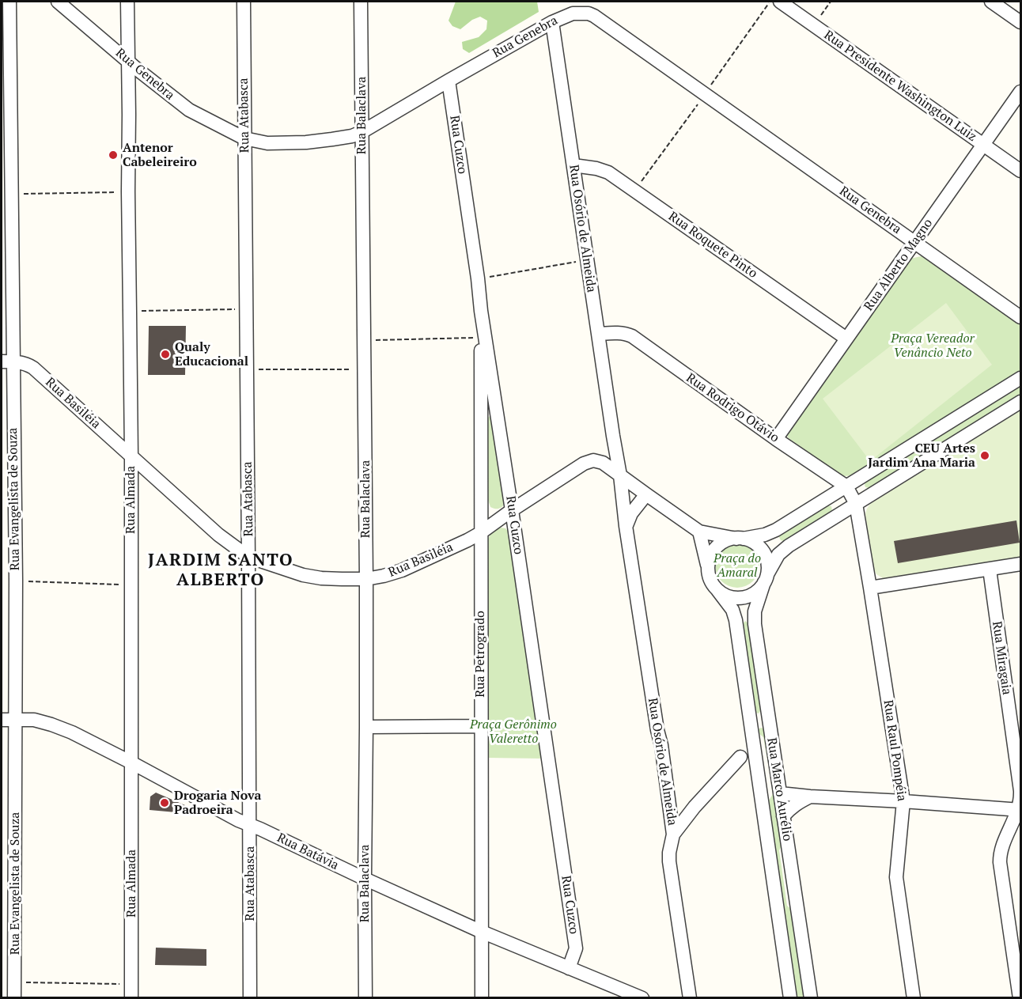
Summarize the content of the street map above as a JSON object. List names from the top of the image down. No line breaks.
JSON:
{"streets":{"street":["Rua Genebra","Rua Presidente Washington Luiz","Rua Atabasca","Rua Balaclava","Rua Cuzco","Rua Osório de Almeida","Rua Roquete Pinto","Rua Alberto Magno","Rua Basiléia","Rua Rodrigo Otávio","Rua Evangelista de Souza","Rua Almada","Rua Petrogrado","Rua Miragaia","Rua Raul Pompéia","Rua Marco Aurélio","Rua Batávia"]},"crossings":[["Rua Genebra","Rua Atabasca"],["Rua Genebra","Rua Balaclava"],["Rua Genebra","Rua Cuzco"],["Rua Genebra","Rua Osório de Almeida"],["Rua Genebra","Rua Alberto Magno"],["Rua Genebra","Rua Almada"],["Rua Presidente Washington Luiz","Rua Alberto Magno"],["Rua Atabasca","Rua Basiléia"],["Rua Atabasca","Rua Batávia"],["Rua Balaclava","Rua Basiléia"],["Rua Balaclava","Rua Batávia"],["Rua Cuzco","Rua Basiléia"],["Rua Cuzco","Rua Petrogrado"],["Rua Cuzco","Rua Batávia"],["Rua Osório de Almeida","Rua Roquete Pinto"],["Rua Osório de Almeida","Rua Rodrigo Otávio"],["Rua Roquete Pinto","Rua Alberto Magno"],["Rua Alberto Magno","Rua Rodrigo Otávio"],["Rua Basiléia","Rua Evangelista de Souza"],["Rua Basiléia","Rua Almada"],["Rua Basiléia","Rua Petrogrado"],["Rua Rodrigo Otávio","Rua Raul Pompéia"],["Rua Evangelista de Souza","Rua Batávia"],["Rua Almada","Rua Batávia"],["Rua Petrogrado","Rua Batávia"]],"districts":["JARDIM SANTO ALBERTO"],"parks":["Praça Vereador Venâncio Neto","Praça do Amaral","Praça Gerônimo Valeretto"],"places":["Antenor Cabeleireiro","Qualy Educacional","CEU Artes Jardim Ana Maria","Drogaria Nova Padroeira"]}
